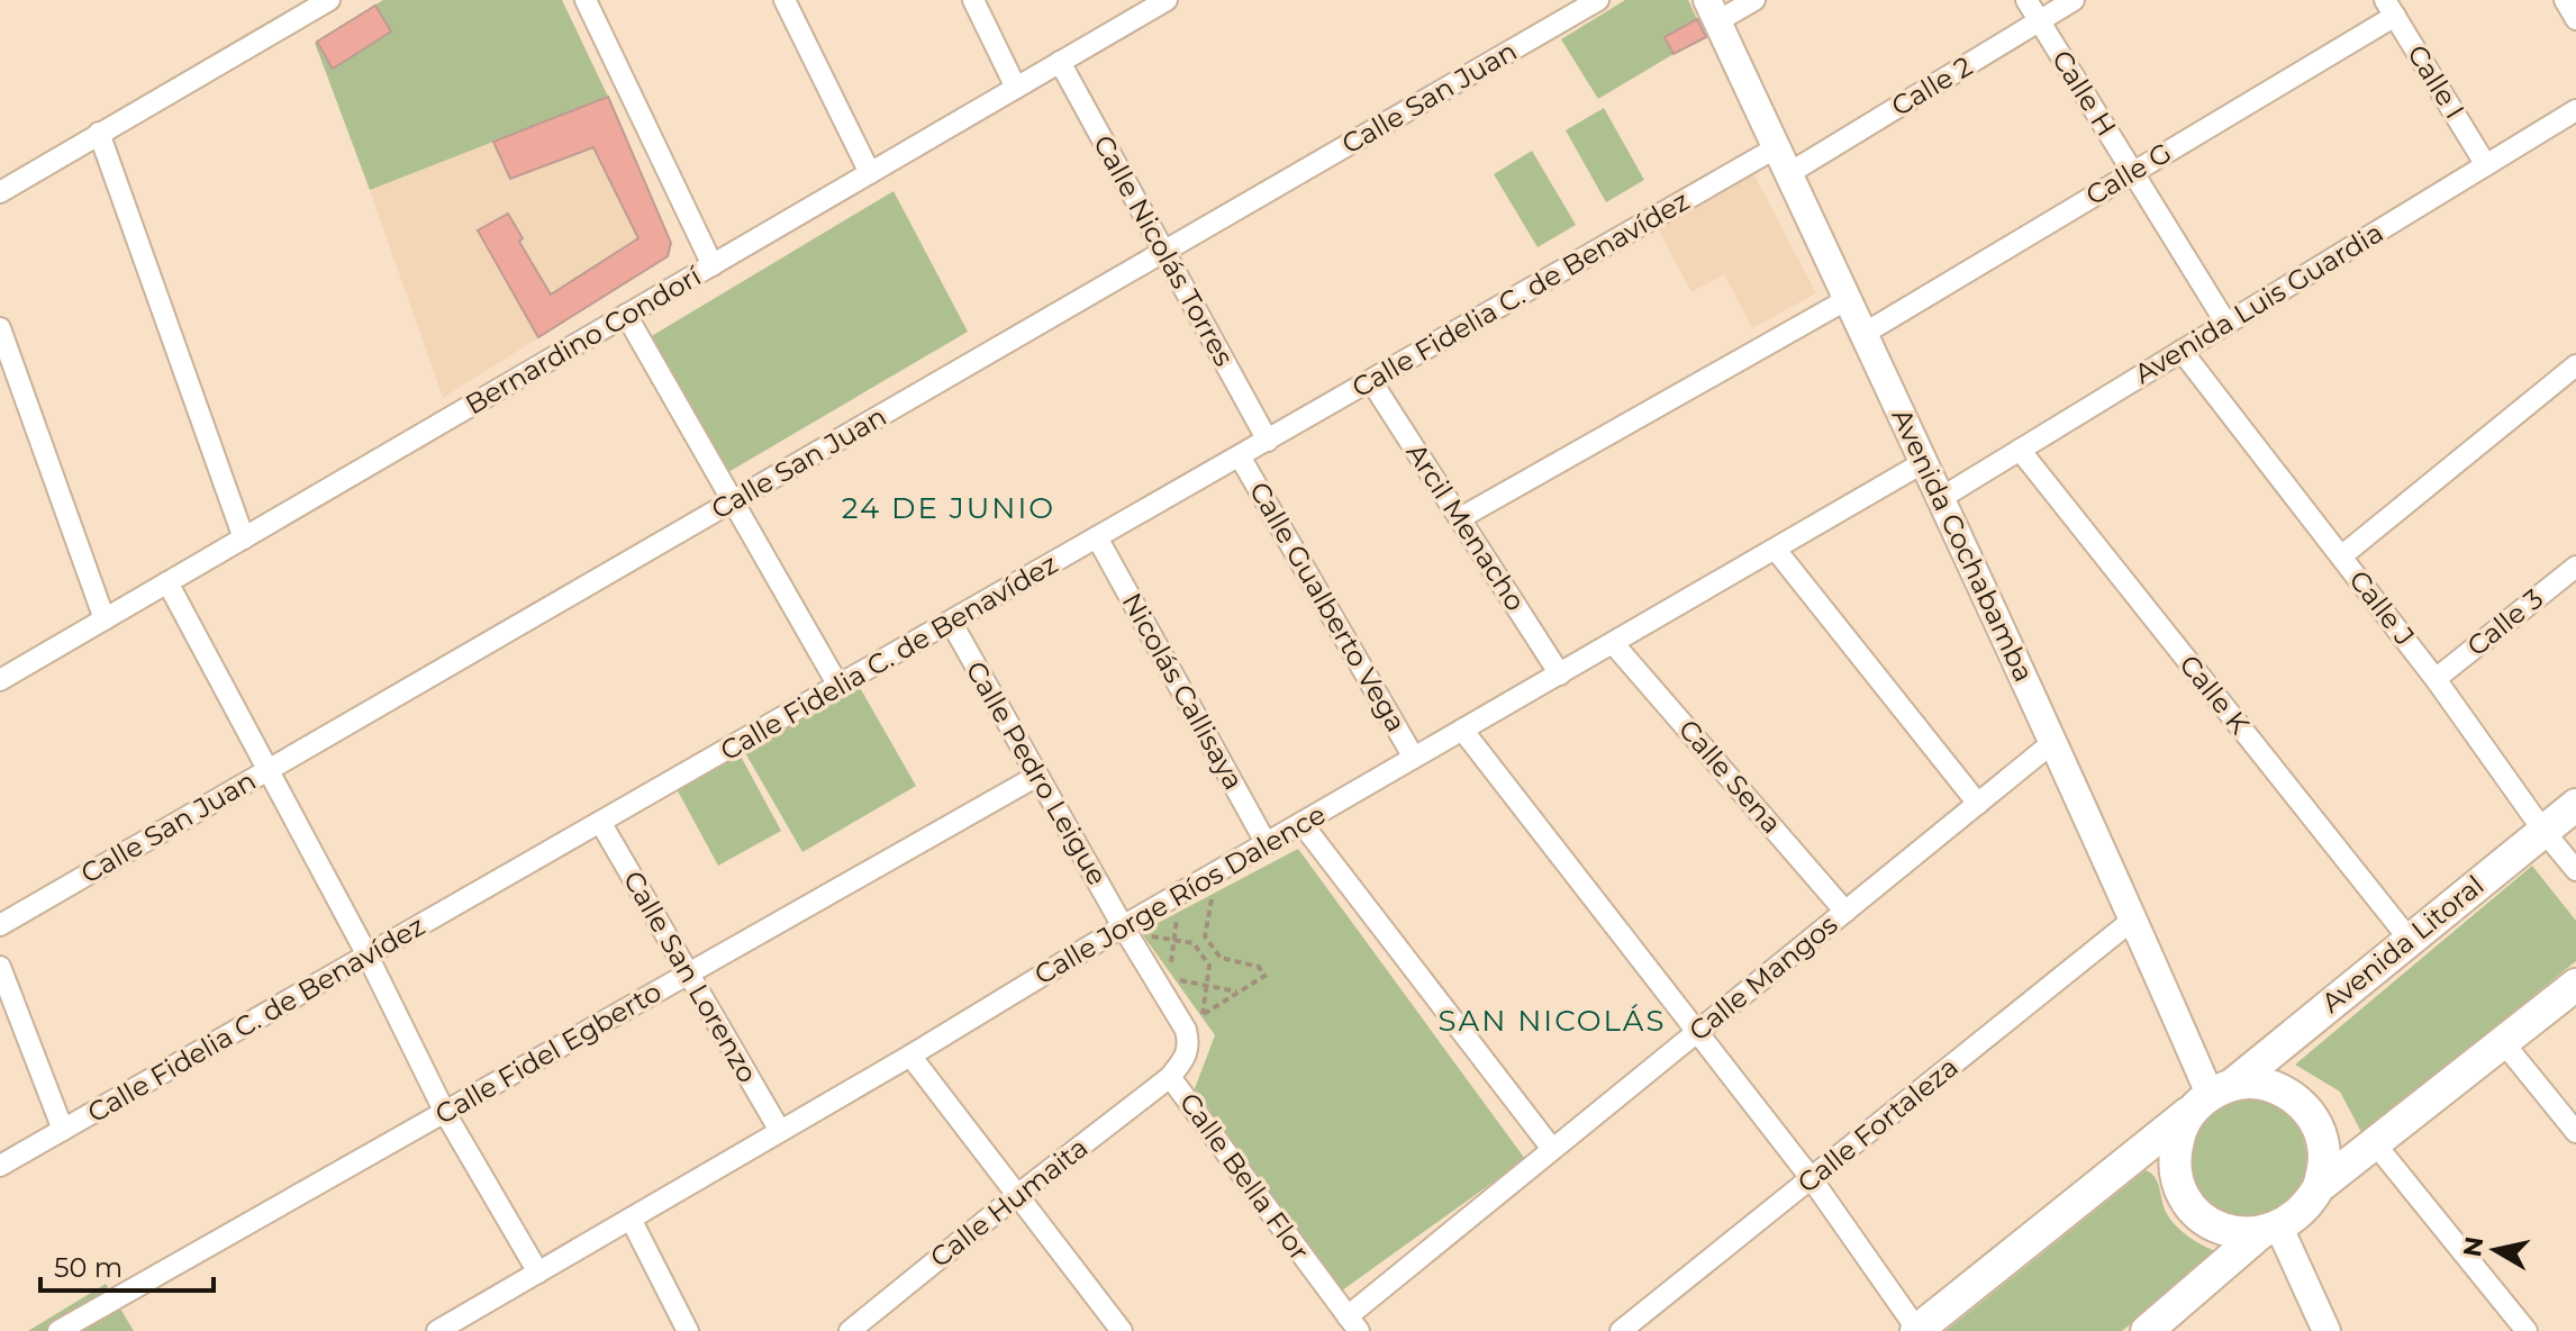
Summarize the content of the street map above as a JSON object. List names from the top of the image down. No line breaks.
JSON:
{"streets":{"main road":["Avenida Cochabamba","Avenida Litoral"],"street":["Calle I","Calle 2","Calle H","Calle San Juan","Calle G","Calle Nicolás Torres","Calle Fidelia C. de Benavídez","Avenida Luis Guardia","Bernardino Condorí","Arcil Menacho","Calle Gualberto Vega","Calle J","Calle 3","Nicolás Callisaya","Calle K","Calle Pedro Leigue","Calle Sena","Calle Jorge Ríos Dalence","Calle San Lorenzo","Calle Mangos","Calle Fidel Egberto","Calle Fortaleza","Calle Bella Flor","Calle Humaita"]},"crossings":[["Calle I","Calle G"],["Calle I","Avenida Luis Guardia"],["Calle 2","Calle H"],["Calle 2","Avenida Cochabamba"],["Calle H","Calle G"],["Calle H","Avenida Luis Guardia"],["Calle San Juan","Calle Nicolás Torres"],["Calle G","Avenida Cochabamba"],["Calle Nicolás Torres","Calle Fidelia C. de Benavídez"],["Calle Nicolás Torres","Bernardino Condorí"],["Calle Fidelia C. de Benavídez","Arcil Menacho"],["Calle Fidelia C. de Benavídez","Avenida Cochabamba"],["Calle Fidelia C. de Benavídez","Calle Gualberto Vega"],["Calle Fidelia C. de Benavídez","Nicolás Callisaya"],["Calle Fidelia C. de Benavídez","Calle Pedro Leigue"],["Calle Fidelia C. de Benavídez","Calle San Lorenzo"],["Avenida Luis Guardia","Avenida Cochabamba"],["Avenida Luis Guardia","Calle J"],["Avenida Luis Guardia","Calle K"],["Arcil Menacho","Calle Jorge Ríos Dalence"],["Avenida Cochabamba","Calle Jorge Ríos Dalence"],["Avenida Cochabamba","Avenida Litoral"],["Avenida Cochabamba","Calle Mangos"],["Avenida Cochabamba","Calle Fortaleza"],["Calle Gualberto Vega","Calle Jorge Ríos Dalence"],["Calle J","Calle 3"],["Calle J","Avenida Litoral"],["Nicolás Callisaya","Calle Jorge Ríos Dalence"],["Calle K","Avenida Litoral"],["Calle Pedro Leigue","Calle Jorge Ríos Dalence"],["Calle Pedro Leigue","Calle Fidel Egberto"],["Calle Pedro Leigue","Calle Bella Flor"],["Calle Sena","Calle Jorge Ríos Dalence"],["Calle Sena","Calle Mangos"],["Calle Jorge Ríos Dalence","Calle San Lorenzo"],["Calle Jorge Ríos Dalence","Calle Bella Flor"],["Calle San Lorenzo","Calle Fidel Egberto"],["Calle Mangos","Calle Bella Flor"],["Calle Bella Flor","Calle Humaita"]],"districts":["24 DE JUNIO","SAN NICOLÁS"],"scale_bar":"50 m","north":"left"}
